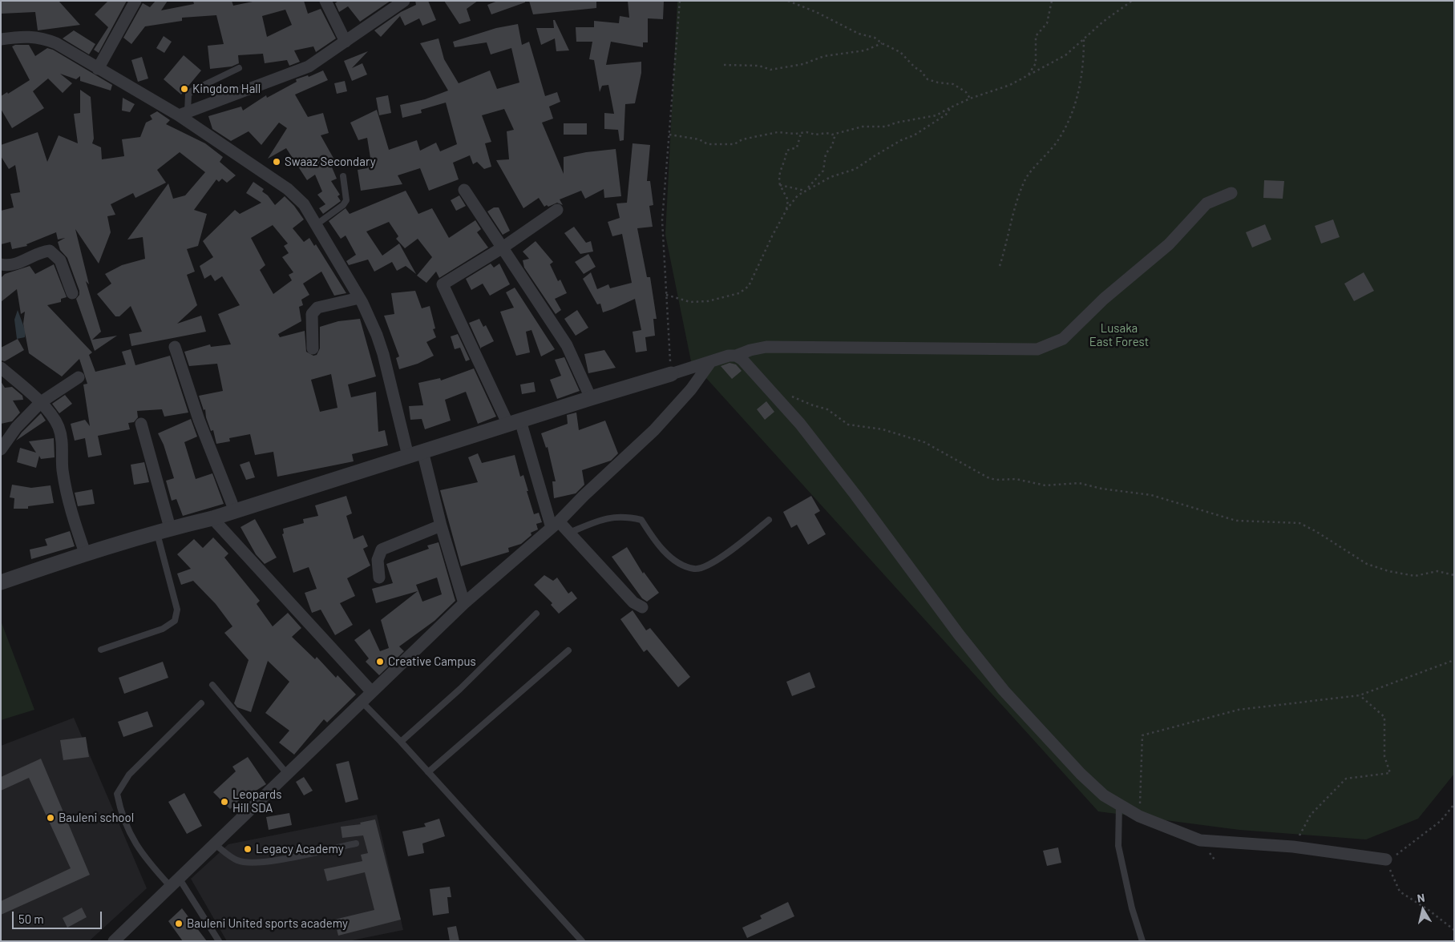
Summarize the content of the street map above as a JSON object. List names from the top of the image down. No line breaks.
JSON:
{"parks":["Lusaka East Forest"],"places":["Kingdom Hall","Swaaz Secondary","Creative Campus","Leopards Hill SDA","Bauleni school","Legacy Academy","Bauleni United sports academy"],"scale_bar":"50 m","north":"top"}
